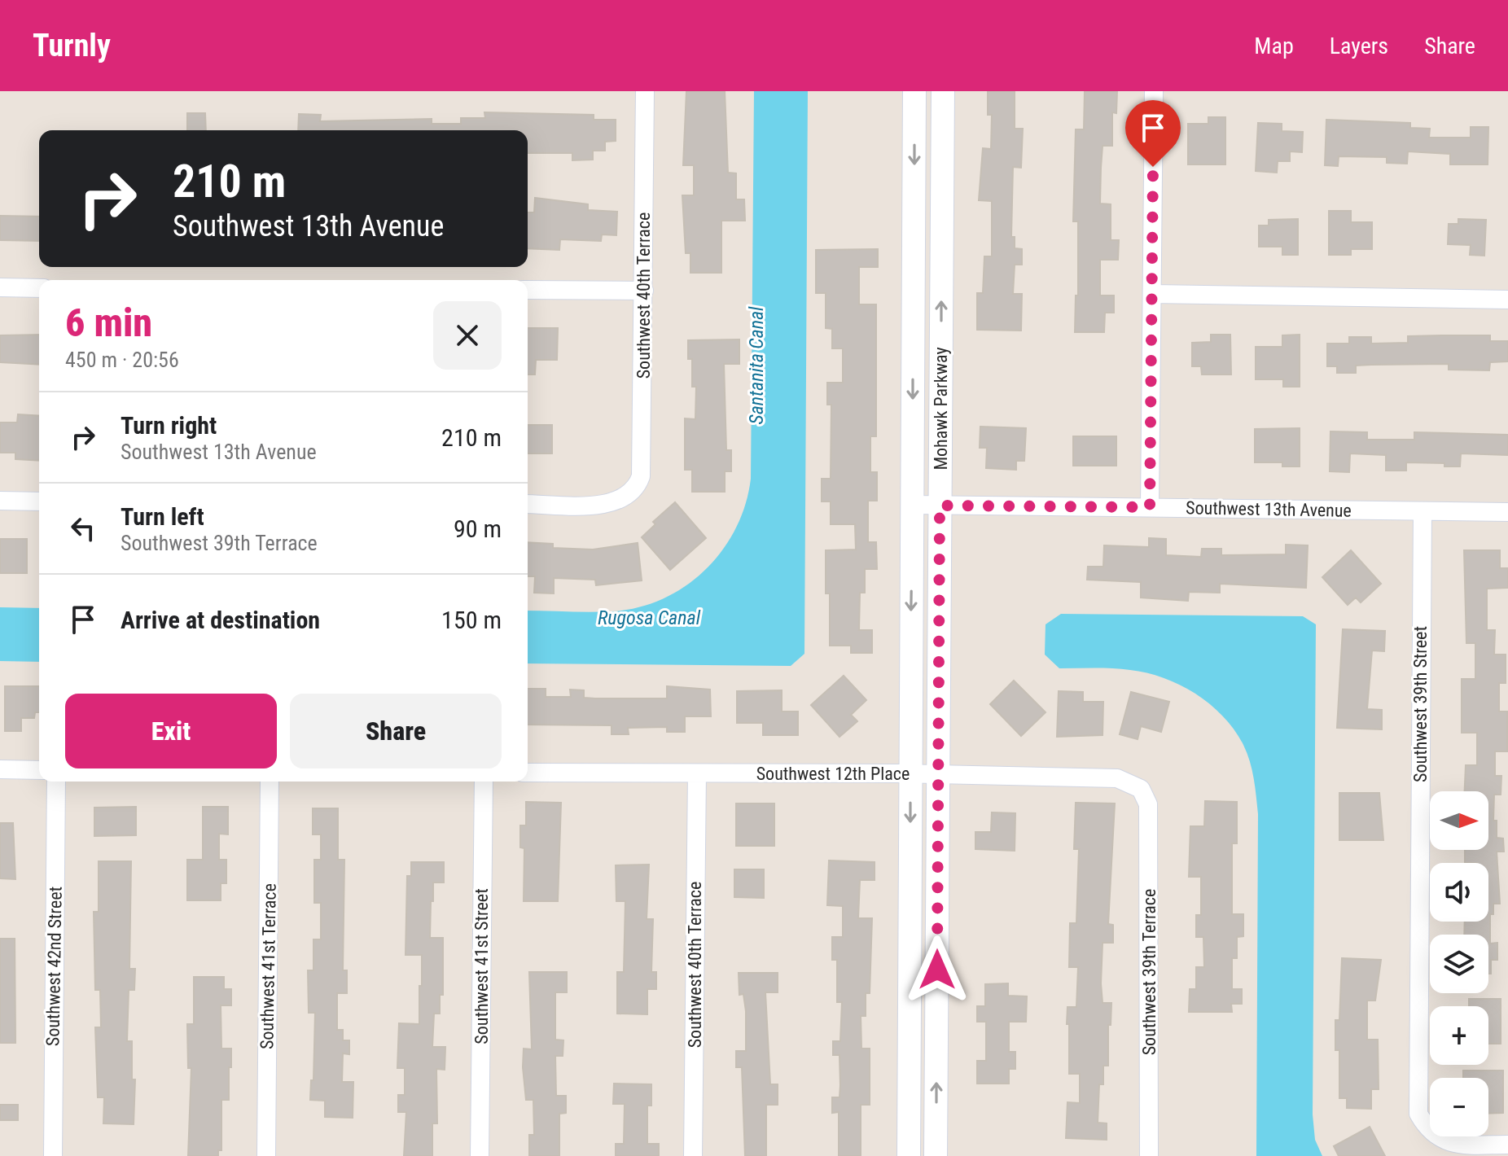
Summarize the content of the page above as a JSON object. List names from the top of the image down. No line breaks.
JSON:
{"streets":{"street":["Southwest 40th Terrace","Mohawk Parkway","Southwest 13th Avenue","Southwest 39th Street","Southwest 12th Place","Southwest 42nd Street","Southwest 41st Terrace","Southwest 41st Street","Southwest 39th Terrace"]},"crossings":[["Southwest 40th Terrace","Southwest 12th Place"],["Mohawk Parkway","Southwest 13th Avenue"],["Mohawk Parkway","Southwest 12th Place"],["Southwest 13th Avenue","Southwest 39th Street"],["Southwest 12th Place","Southwest 39th Terrace"]],"water":["Santanita Canal","Rugosa Canal"],"north":"right","page":{"header":"Turnly","nav":["Map","Layers","Share"],"turn":["210 m","Southwest 13th Avenue"],"heading":["6 min","450 m · 20:56"],"list":[{"name":"Turn right","note":"Southwest 13th Avenue","value":"210 m"},{"name":"Turn left","note":"Southwest 39th Terrace","value":"90 m"},{"name":"Arrive at destination","value":"150 m"}],"buttons":["Exit","Share"],"map_buttons":["+","−"]}}
